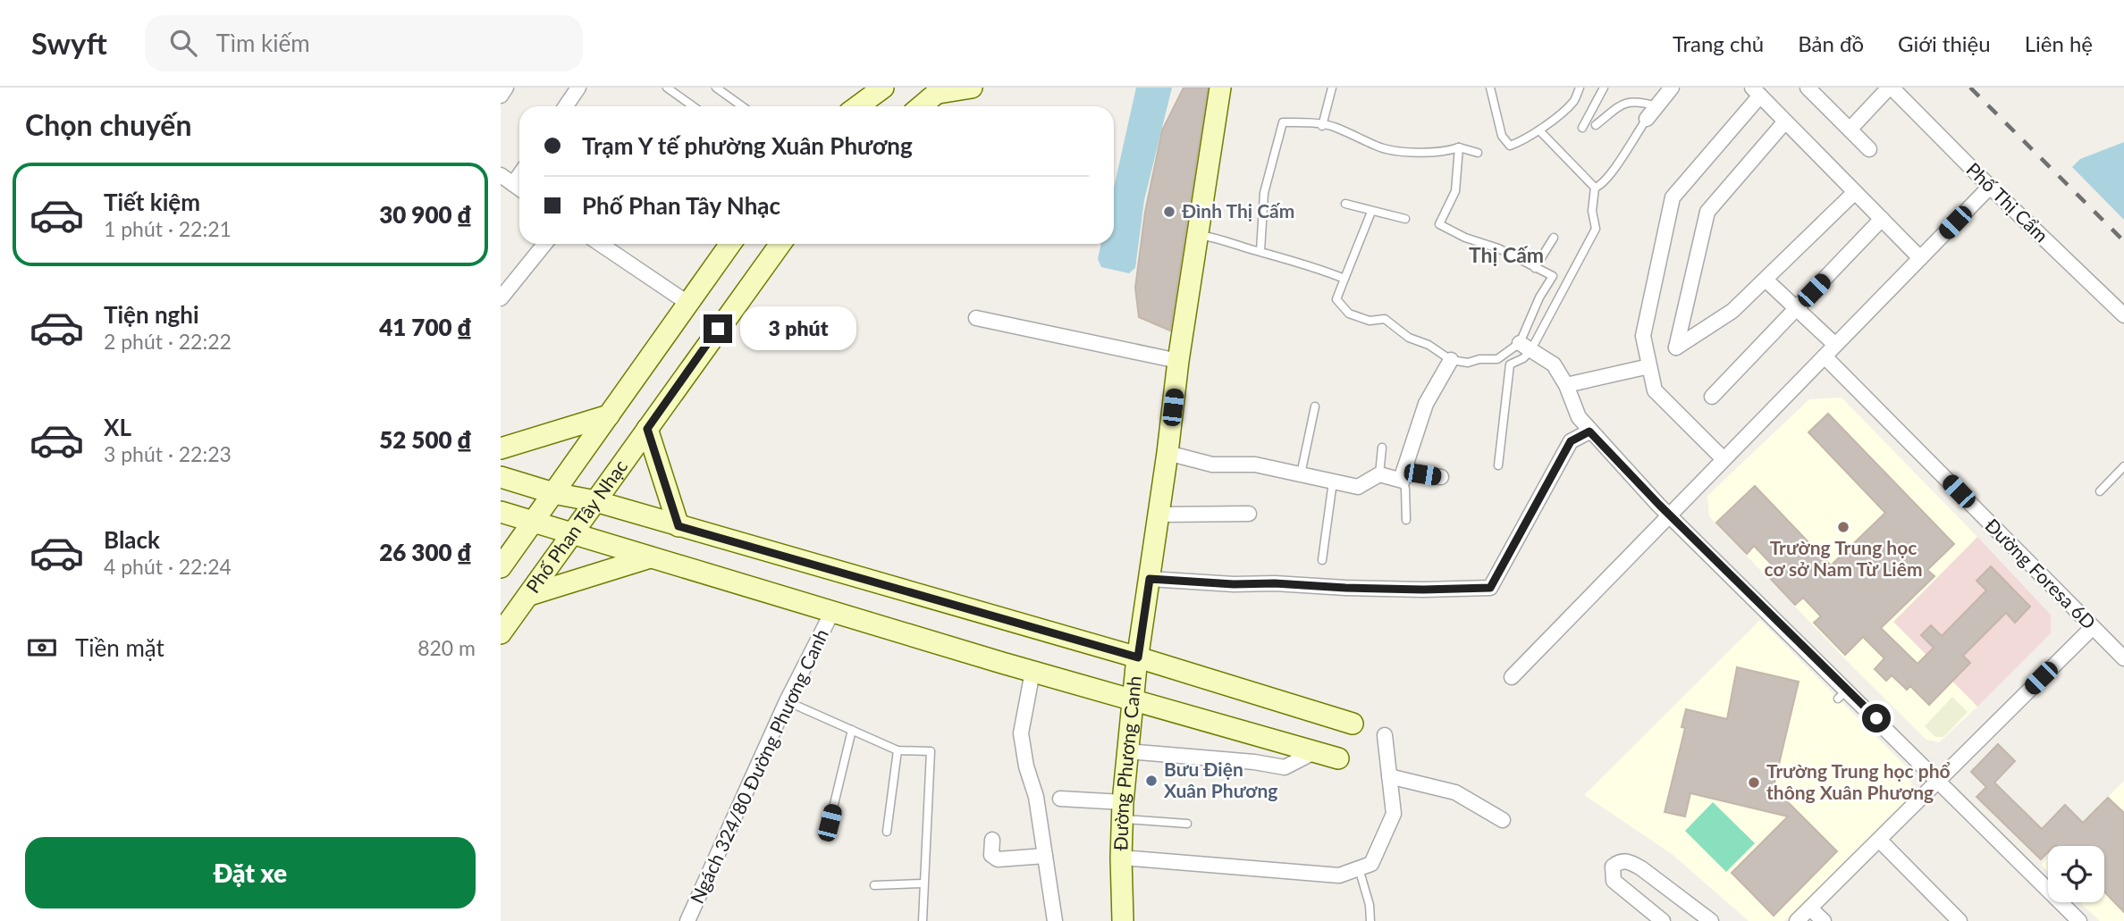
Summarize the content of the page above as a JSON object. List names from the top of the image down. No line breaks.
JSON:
{"streets":{"street":["Phố Thị Cẩm","Phố Phan Tây Nhạc","Đường Foresa 6D","Đường Phương Canh","Ngách 324/80 Đường Phương Canh"]},"districts":["Thị Cấm"],"places":["Đình Thị Cấm","Trường Trung học cơ sở Nam Từ Liêm","Bưu Điện Xuân Phương","Trường Trung học phổ thông Xuân Phương"],"page":{"header":"Swyft","search":"Tìm kiếm","nav":["Trang chủ","Bản đồ","Giới thiệu","Liên hệ"],"heading":"Chọn chuyến","banner":["Trạm Y tế phường Xuân Phương","Phố Phan Tây Nhạc"],"list":[{"name":"Tiết kiệm","note":"1 phút · 22:21","value":"30 900 ₫"},{"name":"Tiện nghi","note":"2 phút · 22:22","value":"41 700 ₫"},{"name":"XL","note":"3 phút · 22:23","value":"52 500 ₫"},{"name":"Black","note":"4 phút · 22:24","value":"26 300 ₫"}],"bubble":"3 phút","pay":["Tiền mặt","820 m"],"buttons":"Đặt xe"}}
